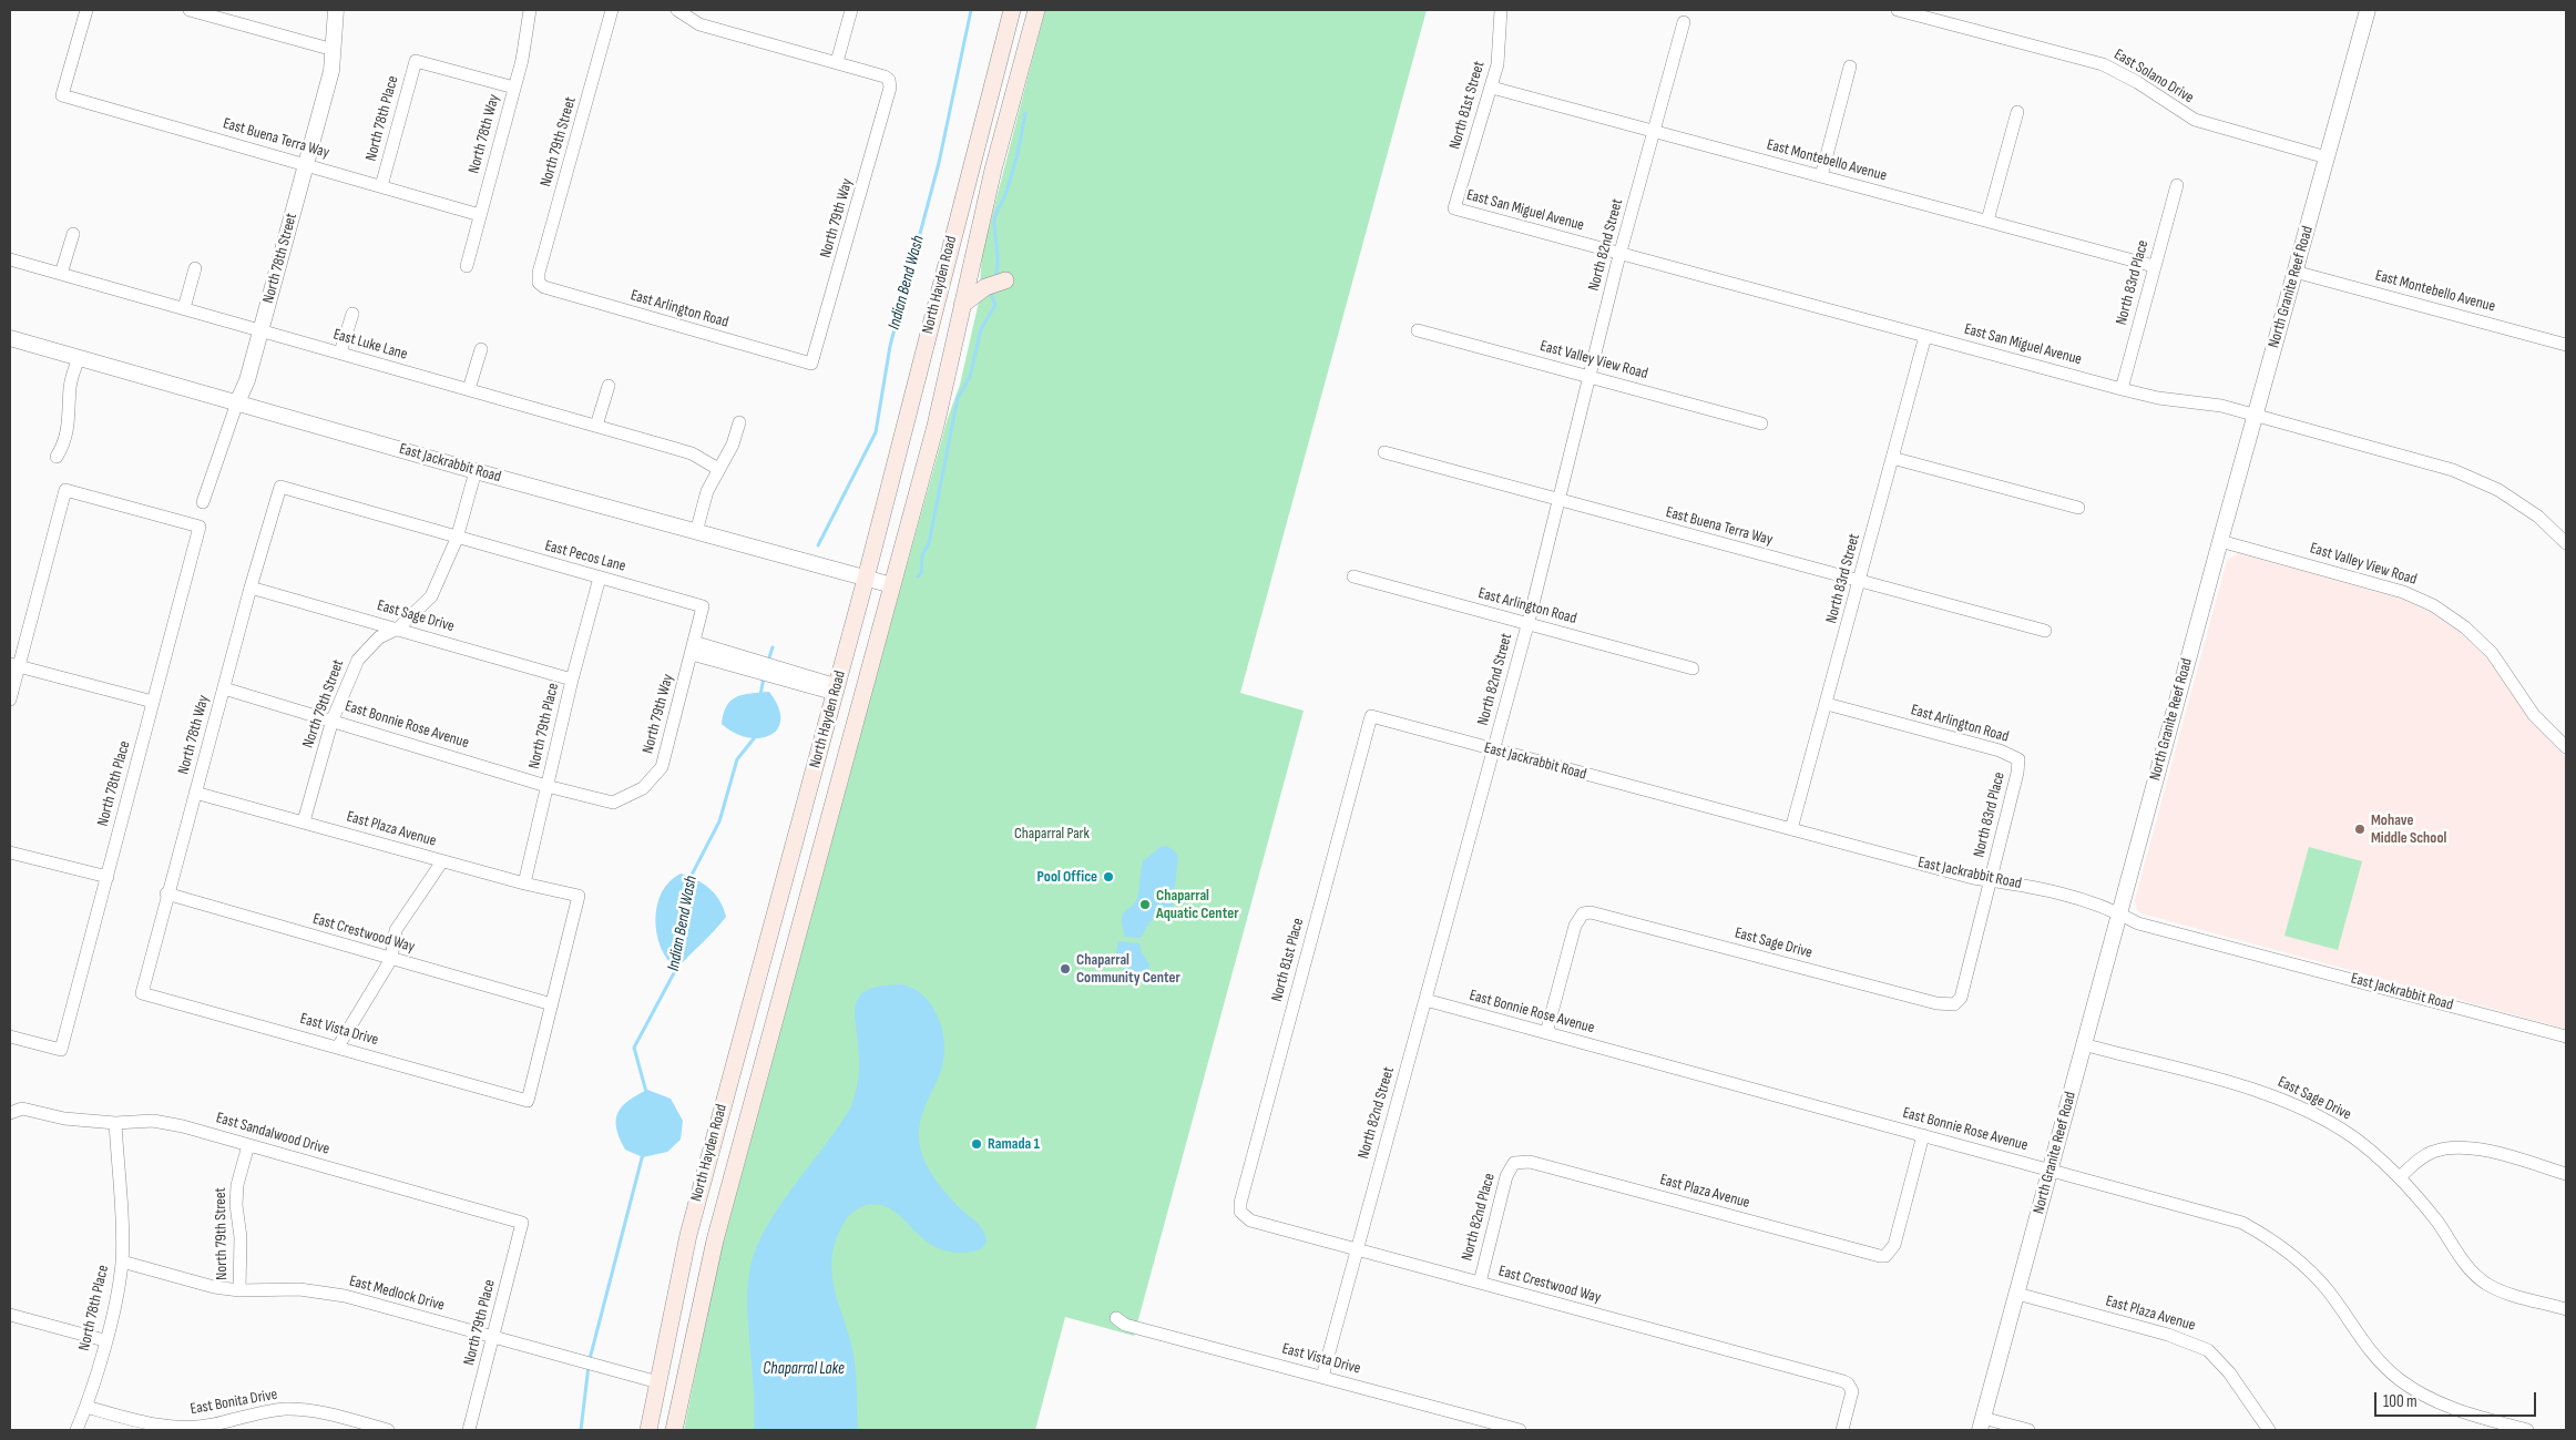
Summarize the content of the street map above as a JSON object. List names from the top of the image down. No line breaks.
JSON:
{"streets":{"main road":["North Hayden Road"],"street":["East Solano Drive","North 81st Street","North 78th Place","North 78th Way","East Buena Terra Way","North 79th Street","East Montebello Avenue","East San Miguel Avenue","North 79th Way","North 82nd Street","North 78th Street","North 83rd Place","North Granite Reef Road","East Arlington Road","East Luke Lane","East Valley View Road","East Jackrabbit Road","East Pecos Lane","North 83rd Street","East Sage Drive","East Bonnie Rose Avenue","North 79th Place","East Plaza Avenue","East Crestwood Way","North 81st Place","East Vista Drive","East Sandalwood Drive","North 82nd Place","East Medlock Drive","East Bonita Drive"]},"crossings":[["East Solano Drive","North Granite Reef Road"],["North 81st Street","East Montebello Avenue"],["North 81st Street","East San Miguel Avenue"],["North 78th Place","North 78th Way"],["North 78th Place","East Buena Terra Way"],["North 78th Place","East Sandalwood Drive"],["North 78th Place","East Medlock Drive"],["North 78th Place","East Bonita Drive"],["North 78th Way","East Buena Terra Way"],["North 78th Way","East Pecos Lane"],["North 78th Way","East Sage Drive"],["North 78th Way","East Bonnie Rose Avenue"],["North 78th Way","East Plaza Avenue"],["North 78th Way","East Crestwood Way"],["North 78th Way","East Vista Drive"],["East Buena Terra Way","North 82nd Street"],["East Buena Terra Way","North 78th Street"],["East Buena Terra Way","North 83rd Street"],["North 79th Street","East Arlington Road"],["North 79th Street","East Jackrabbit Road"],["North 79th Street","East Pecos Lane"],["North 79th Street","East Sage Drive"],["North 79th Street","East Bonnie Rose Avenue"],["North 79th Street","East Plaza Avenue"],["North 79th Street","East Sandalwood Drive"],["North 79th Street","East Medlock Drive"],["East Montebello Avenue","North 82nd Street"],["East Montebello Avenue","North 83rd Place"],["East Montebello Avenue","North Granite Reef Road"],["East San Miguel Avenue","North 82nd Street"],["East San Miguel Avenue","North 83rd Place"],["East San Miguel Avenue","North Granite Reef Road"],["East San Miguel Avenue","North 83rd Street"],["North 79th Way","East Arlington Road"],["North 79th Way","East Pecos Lane"],["North 79th Way","East Bonnie Rose Avenue"],["North 79th Way","North 79th Place"],["North 82nd Street","East Arlington Road"],["North 82nd Street","East Valley View Road"],["North 82nd Street","East Jackrabbit Road"],["North 82nd Street","East Bonnie Rose Avenue"],["North 82nd Street","East Crestwood Way"],["North 82nd Street","East Vista Drive"],["North 78th Street","East Luke Lane"],["North 78th Street","East Jackrabbit Road"],["North 83rd Place","East Arlington Road"],["North 83rd Place","East Jackrabbit Road"],["North 83rd Place","East Sage Drive"],["North Hayden Road","East Jackrabbit Road"],["North Hayden Road","East Medlock Drive"],["North Granite Reef Road","East Valley View Road"],["North Granite Reef Road","East Jackrabbit Road"],["North Granite Reef Road","East Sage Drive"],["North Granite Reef Road","East Bonnie Rose Avenue"],["North Granite Reef Road","East Plaza Avenue"],["East Arlington Road","North 83rd Street"],["East Jackrabbit Road","North 83rd Street"],["East Jackrabbit Road","North 81st Place"],["East Pecos Lane","North 79th Place"],["East Sage Drive","East Bonnie Rose Avenue"],["East Sage Drive","North 79th Place"],["East Bonnie Rose Avenue","North 79th Place"],["East Bonnie Rose Avenue","East Plaza Avenue"],["North 79th Place","East Plaza Avenue"],["North 79th Place","East Sandalwood Drive"],["North 79th Place","East Medlock Drive"],["East Plaza Avenue","East Crestwood Way"],["East Plaza Avenue","East Vista Drive"],["East Plaza Avenue","North 82nd Place"],["East Crestwood Way","North 81st Place"],["East Crestwood Way","East Vista Drive"],["East Crestwood Way","North 82nd Place"]],"water":["Indian Bend Wash","Chaparral Lake"],"parks":["Chaparral Park"],"places":["Mohave Middle School","Pool Office","Chaparral Aquatic Center","Chaparral Community Center","Ramada 1"],"scale_bar":"100 m"}
